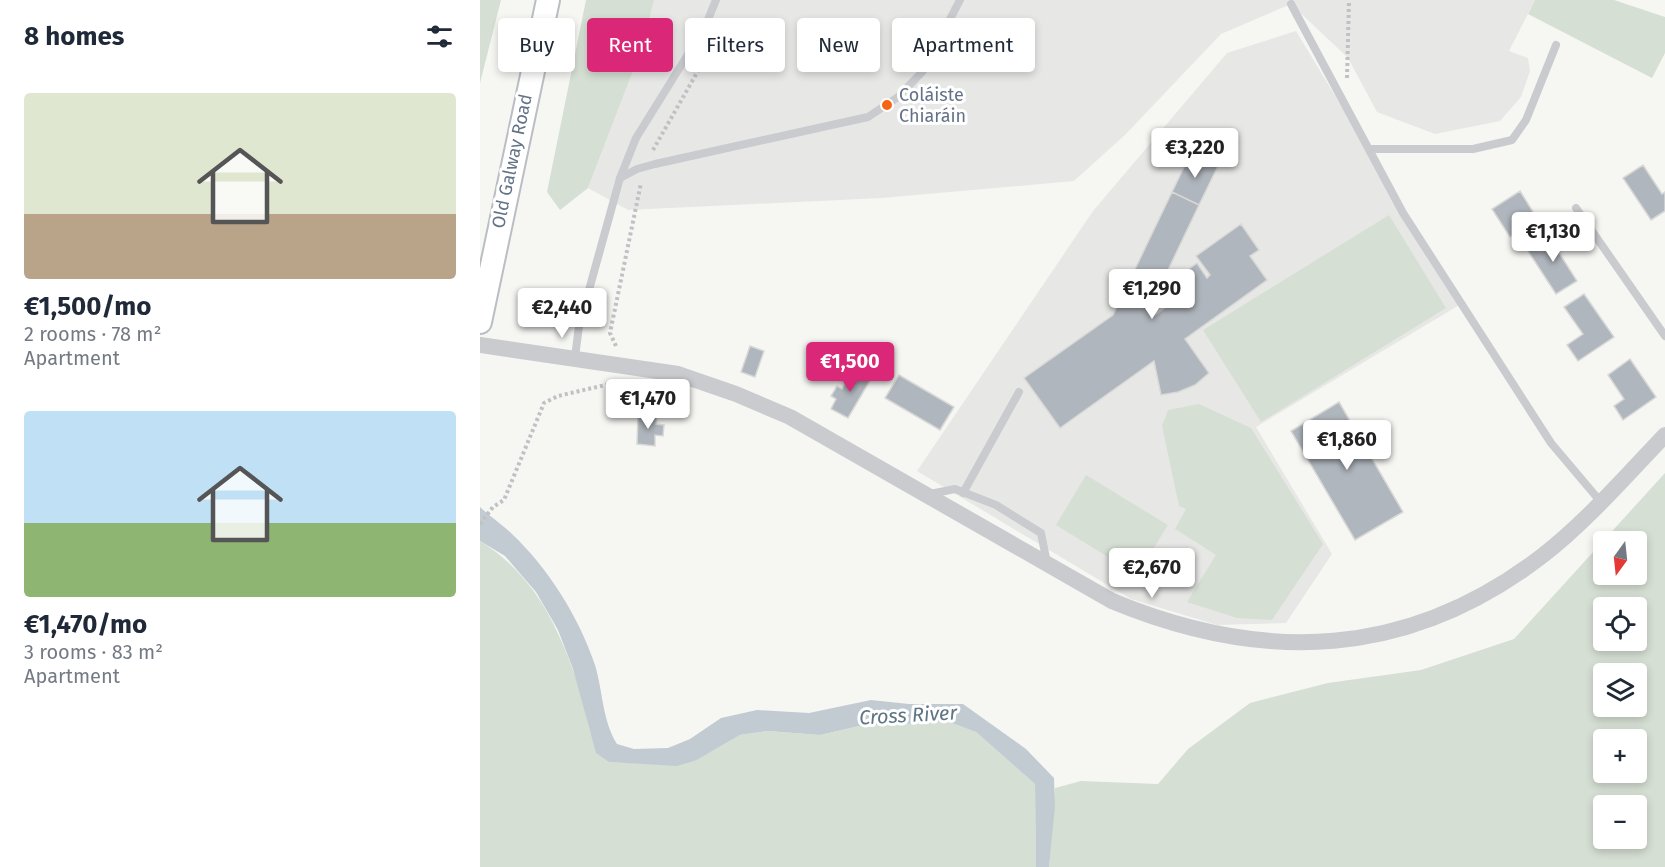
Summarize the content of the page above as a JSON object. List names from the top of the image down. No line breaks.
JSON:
{"streets":{"main road":["Old Galway Road"]},"water":["Cross River"],"places":["Coláiste Chiaráin"],"north":"bottom","page":{"heading":"8 homes","chip":["Buy","Rent","Filters","New","Apartment"],"list":[{"name":"€1,500/mo","note":"2 rooms · 78 m² · Apartment"},{"name":"€1,470/mo","note":"3 rooms · 83 m² · Apartment"}],"price":["€3,220","€1,130","€1,290","€2,440","€1,500","€1,470","€1,860","€2,670"],"map_buttons":["+","−"]}}
